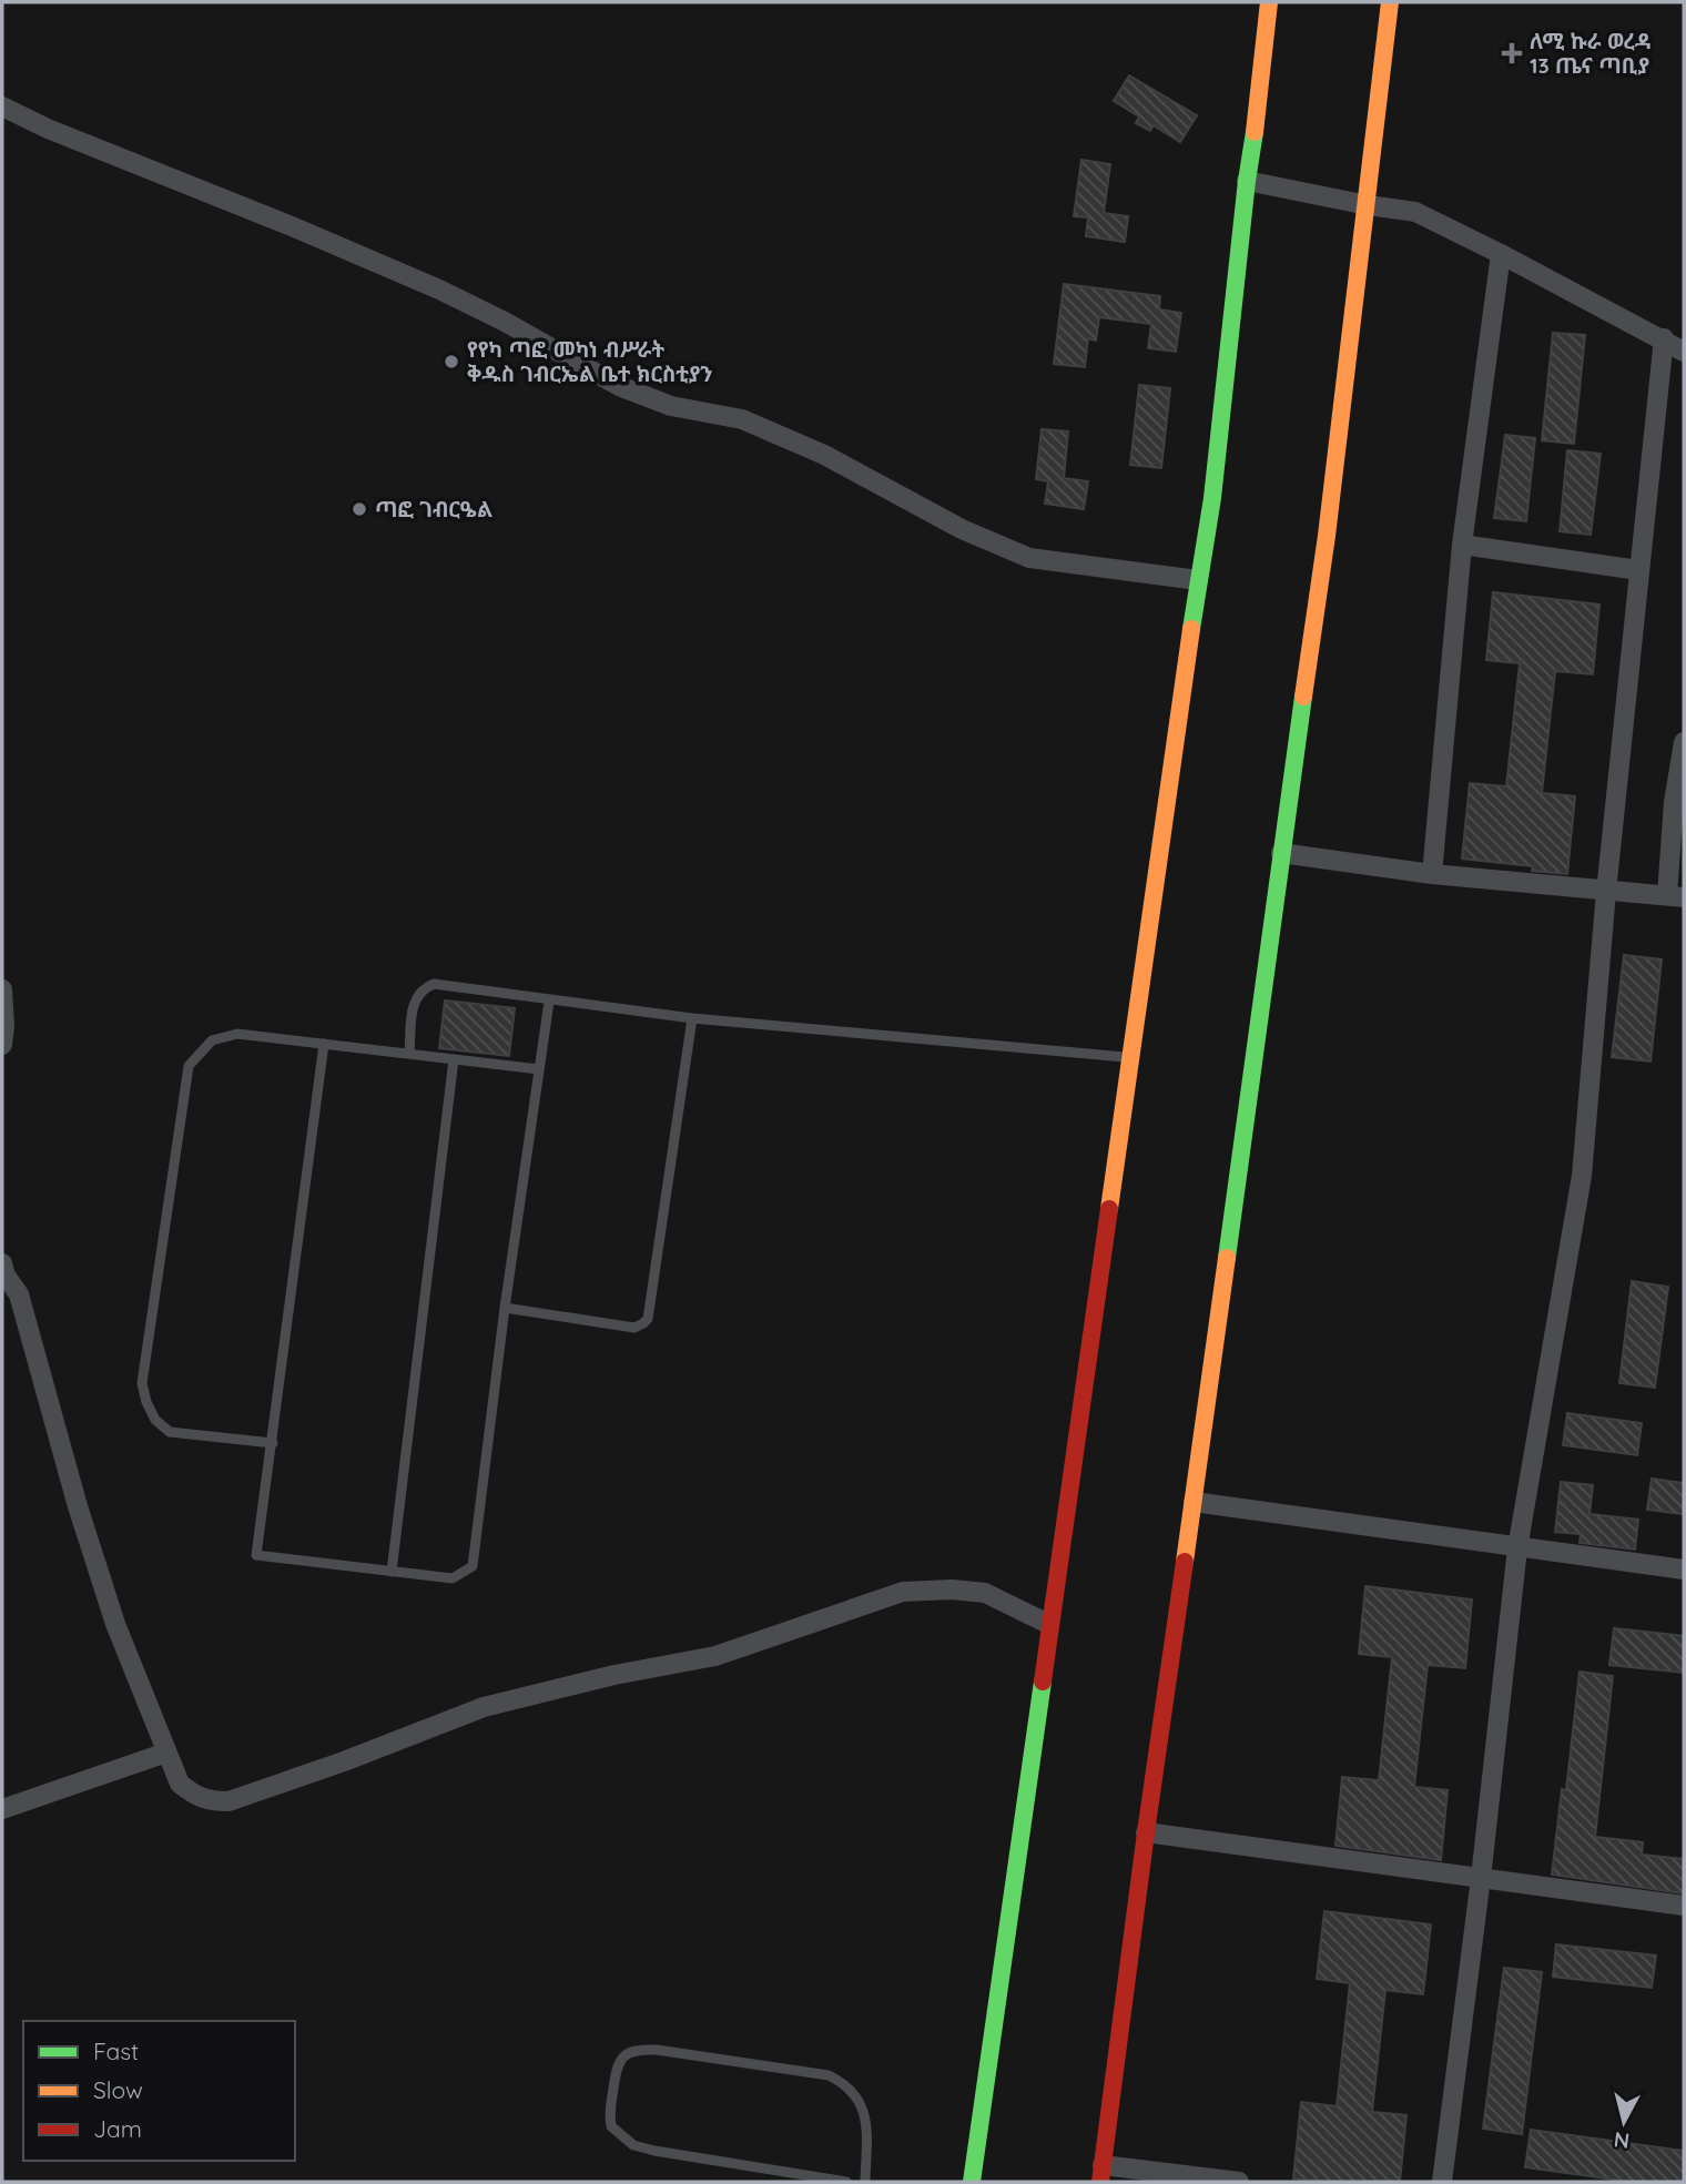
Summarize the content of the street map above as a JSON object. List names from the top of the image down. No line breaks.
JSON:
{"places":{"health":["ለሚ ኩራ ወረዳ 13 ጤና ጣቢያ"],"other":["የየካ ጣፎ መካነ ብሥራት ቅዱስ ገብርኤል ቤተ ክርስቲያን","ጣፎ ገብርዔል"]},"legend":["Fast","Slow","Jam"],"north":"bottom"}
